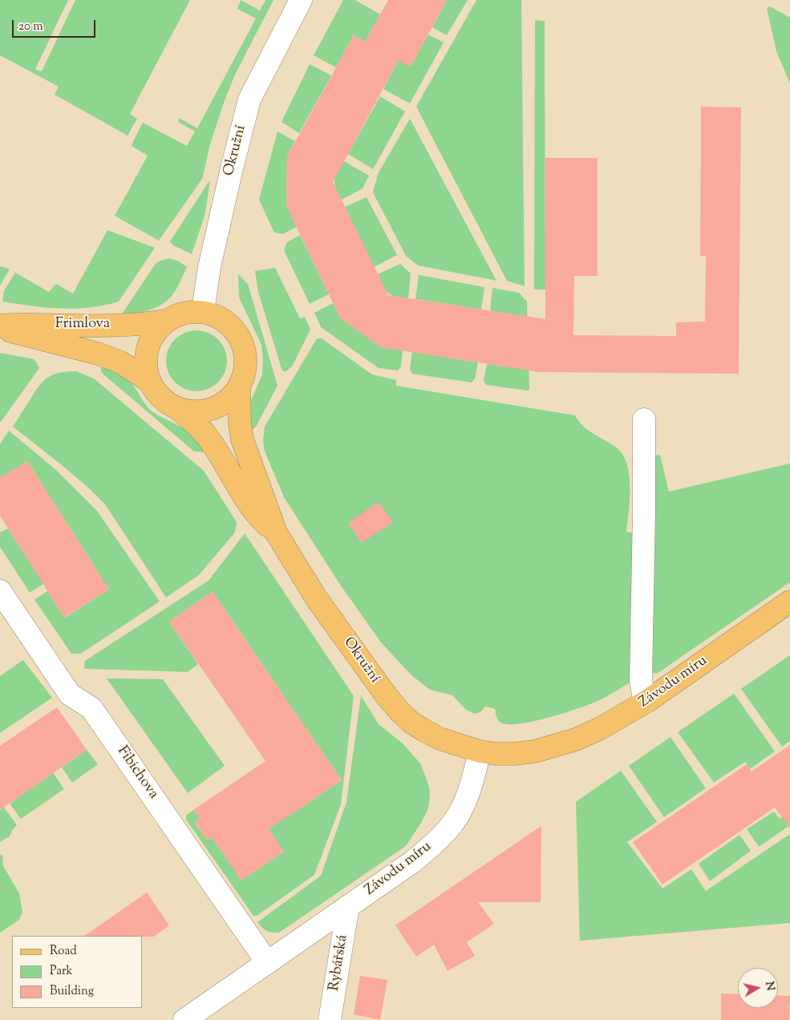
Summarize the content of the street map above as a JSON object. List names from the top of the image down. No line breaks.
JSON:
{"streets":{"main road":["Okružní","Frimlova","Závodu míru"],"street":["Fibichova","Rybářská"]},"crossings":[["Okružní","Frimlova"],["Okružní","Závodu míru"],["Závodu míru","Fibichova"],["Závodu míru","Rybářská"]],"legend":["Road","Park","Building"],"scale_bar":"20 m","north":"right"}
